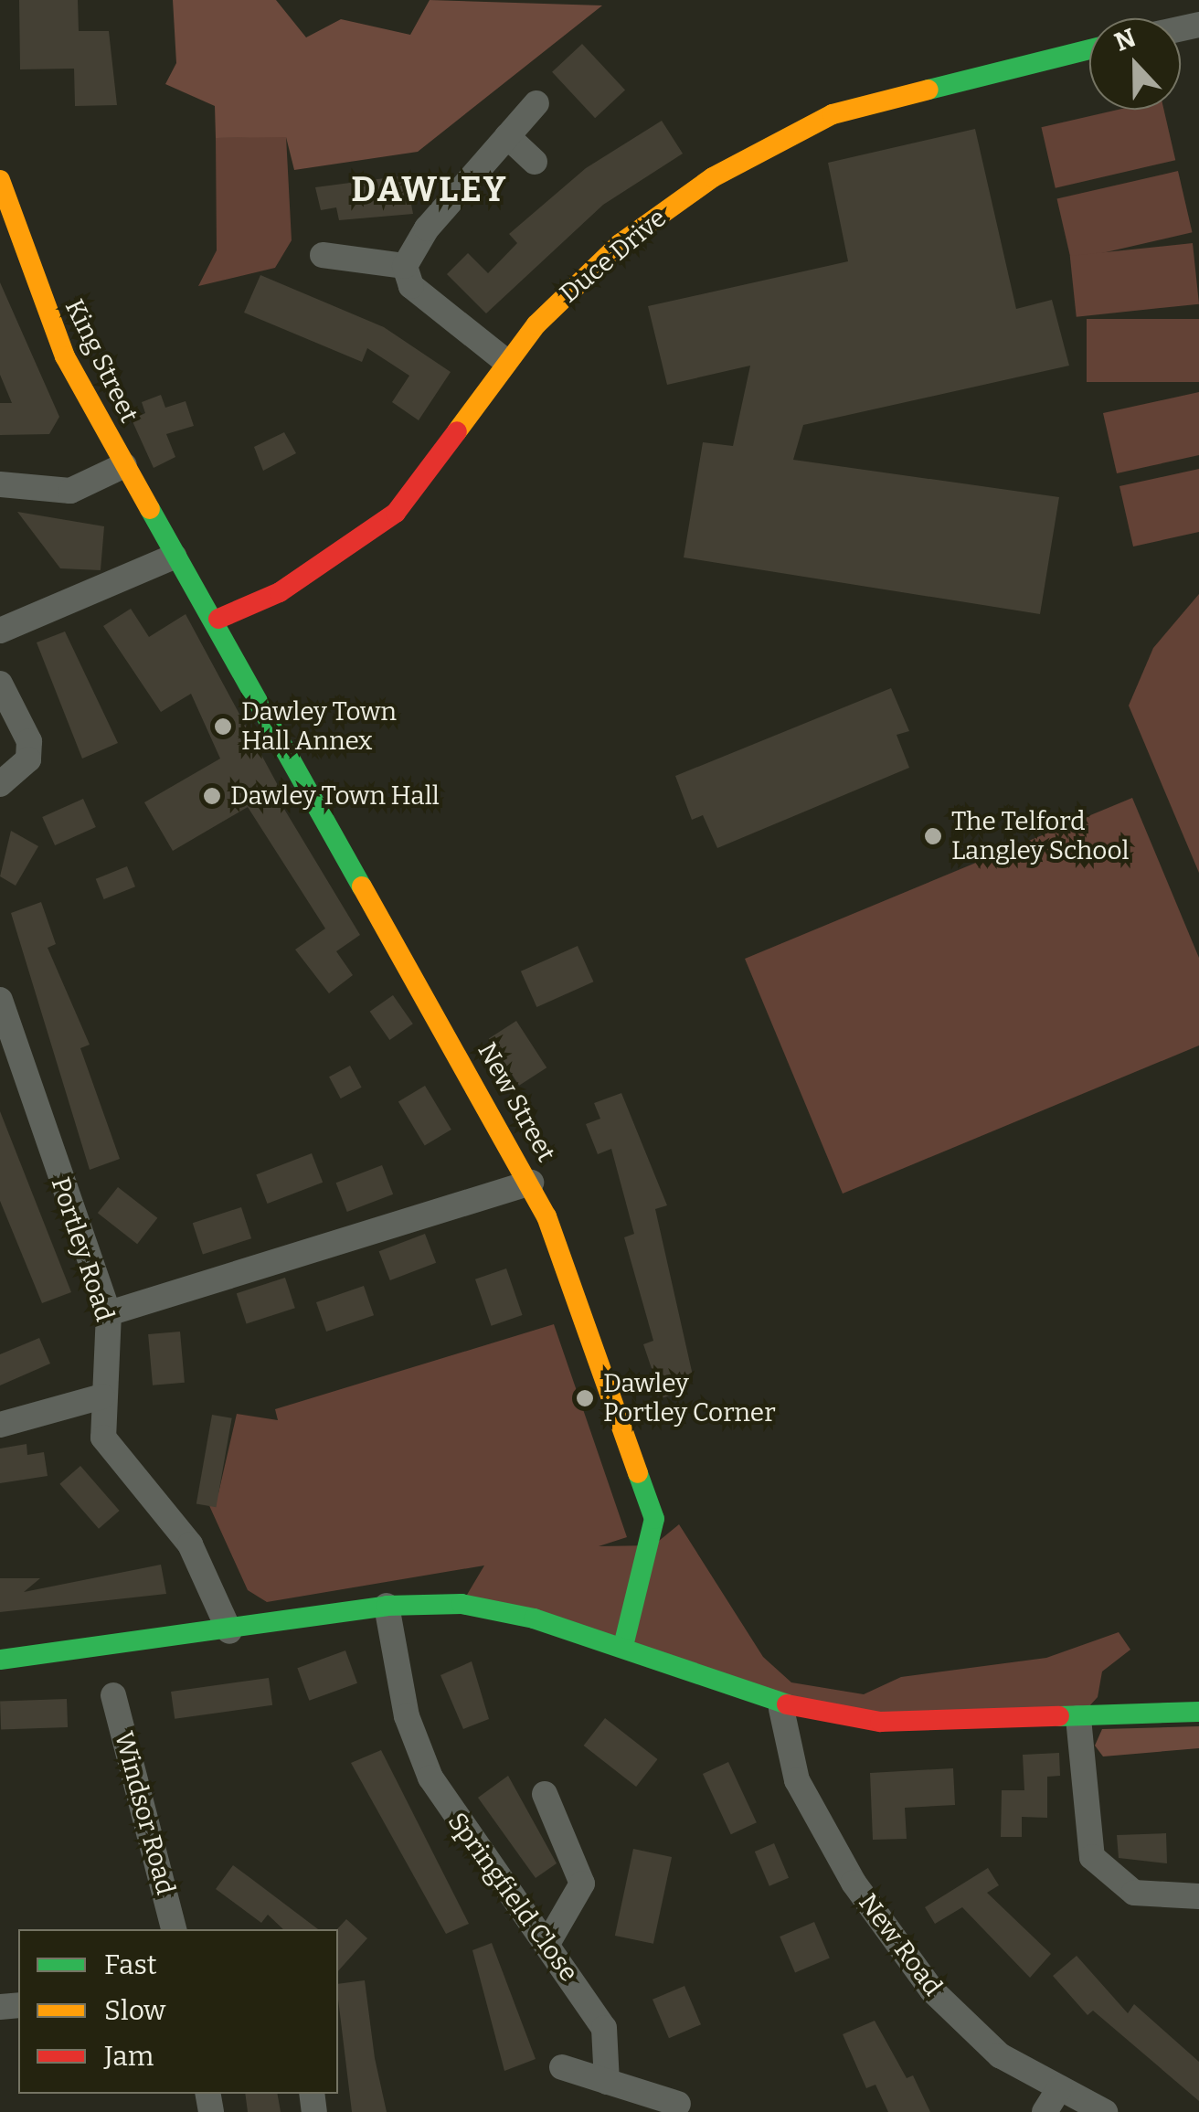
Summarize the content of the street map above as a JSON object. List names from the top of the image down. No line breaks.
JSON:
{"streets":{"street":["Duce Drive","King Street","New Street","Portley Road","Windsor Road","Springfield Close","New Road"]},"crossings":[["Duce Drive","New Street"],["King Street","New Street"]],"districts":["DAWLEY"],"places":["Dawley Town Hall Annex","Dawley Town Hall","The Telford Langley School","Dawley Portley Corner"],"legend":["Fast","Slow","Jam"],"north":"top"}
